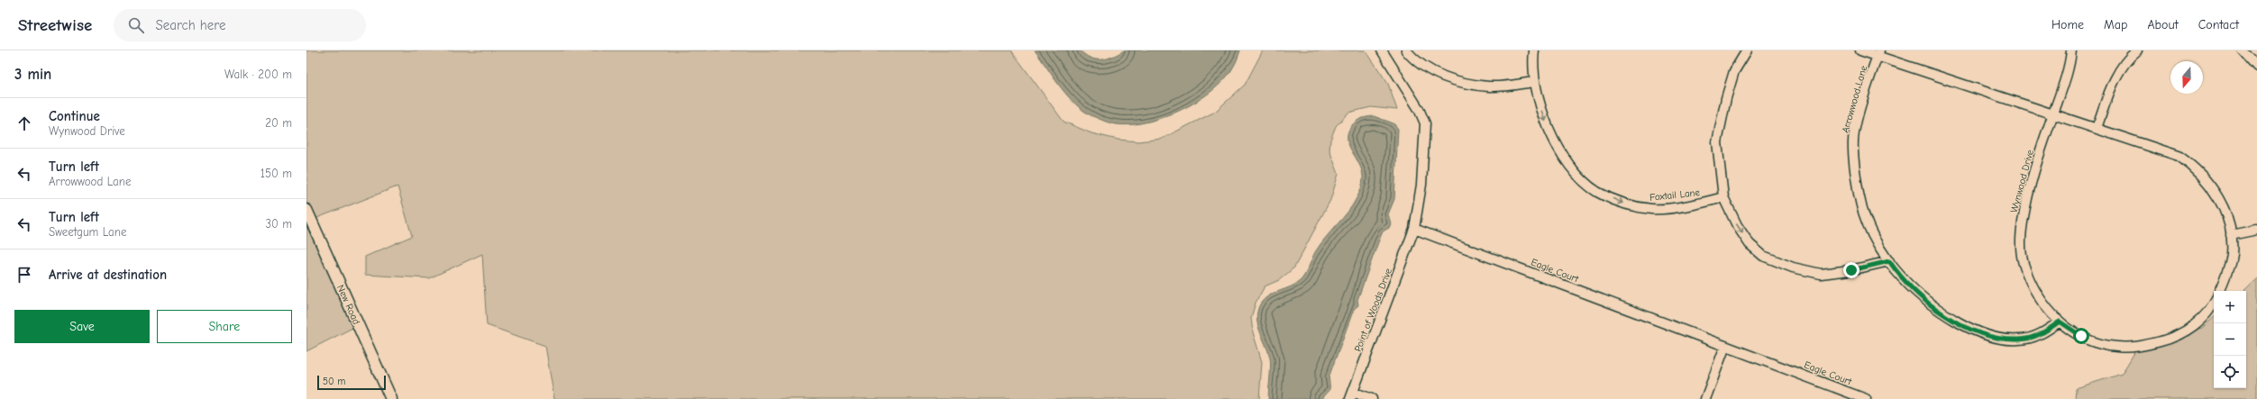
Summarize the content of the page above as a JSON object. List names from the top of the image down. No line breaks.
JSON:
{"streets":{"street":["Arrowwood Lane","Wynwood Drive","Foxtail Lane","Eagle Court","New Road","Point of Woods Drive"]},"crossings":[["Arrowwood Lane","Wynwood Drive"],["Eagle Court","Point of Woods Drive"]],"one_way":["Foxtail Lane"],"scale_bar":"50 m","north":"bottom","page":{"header":"Streetwise","search":"Search here","nav":["Home","Map","About","Contact"],"heading":["3 min","Walk · 200 m"],"list":[["Continue","Wynwood Drive","20 m"],["Turn left","Arrowwood Lane","150 m"],["Turn left","Sweetgum Lane","30 m"],"Arrive at destination"],"map_buttons":["+","−"],"buttons":["Save","Share"],"scale":"50 m"}}
